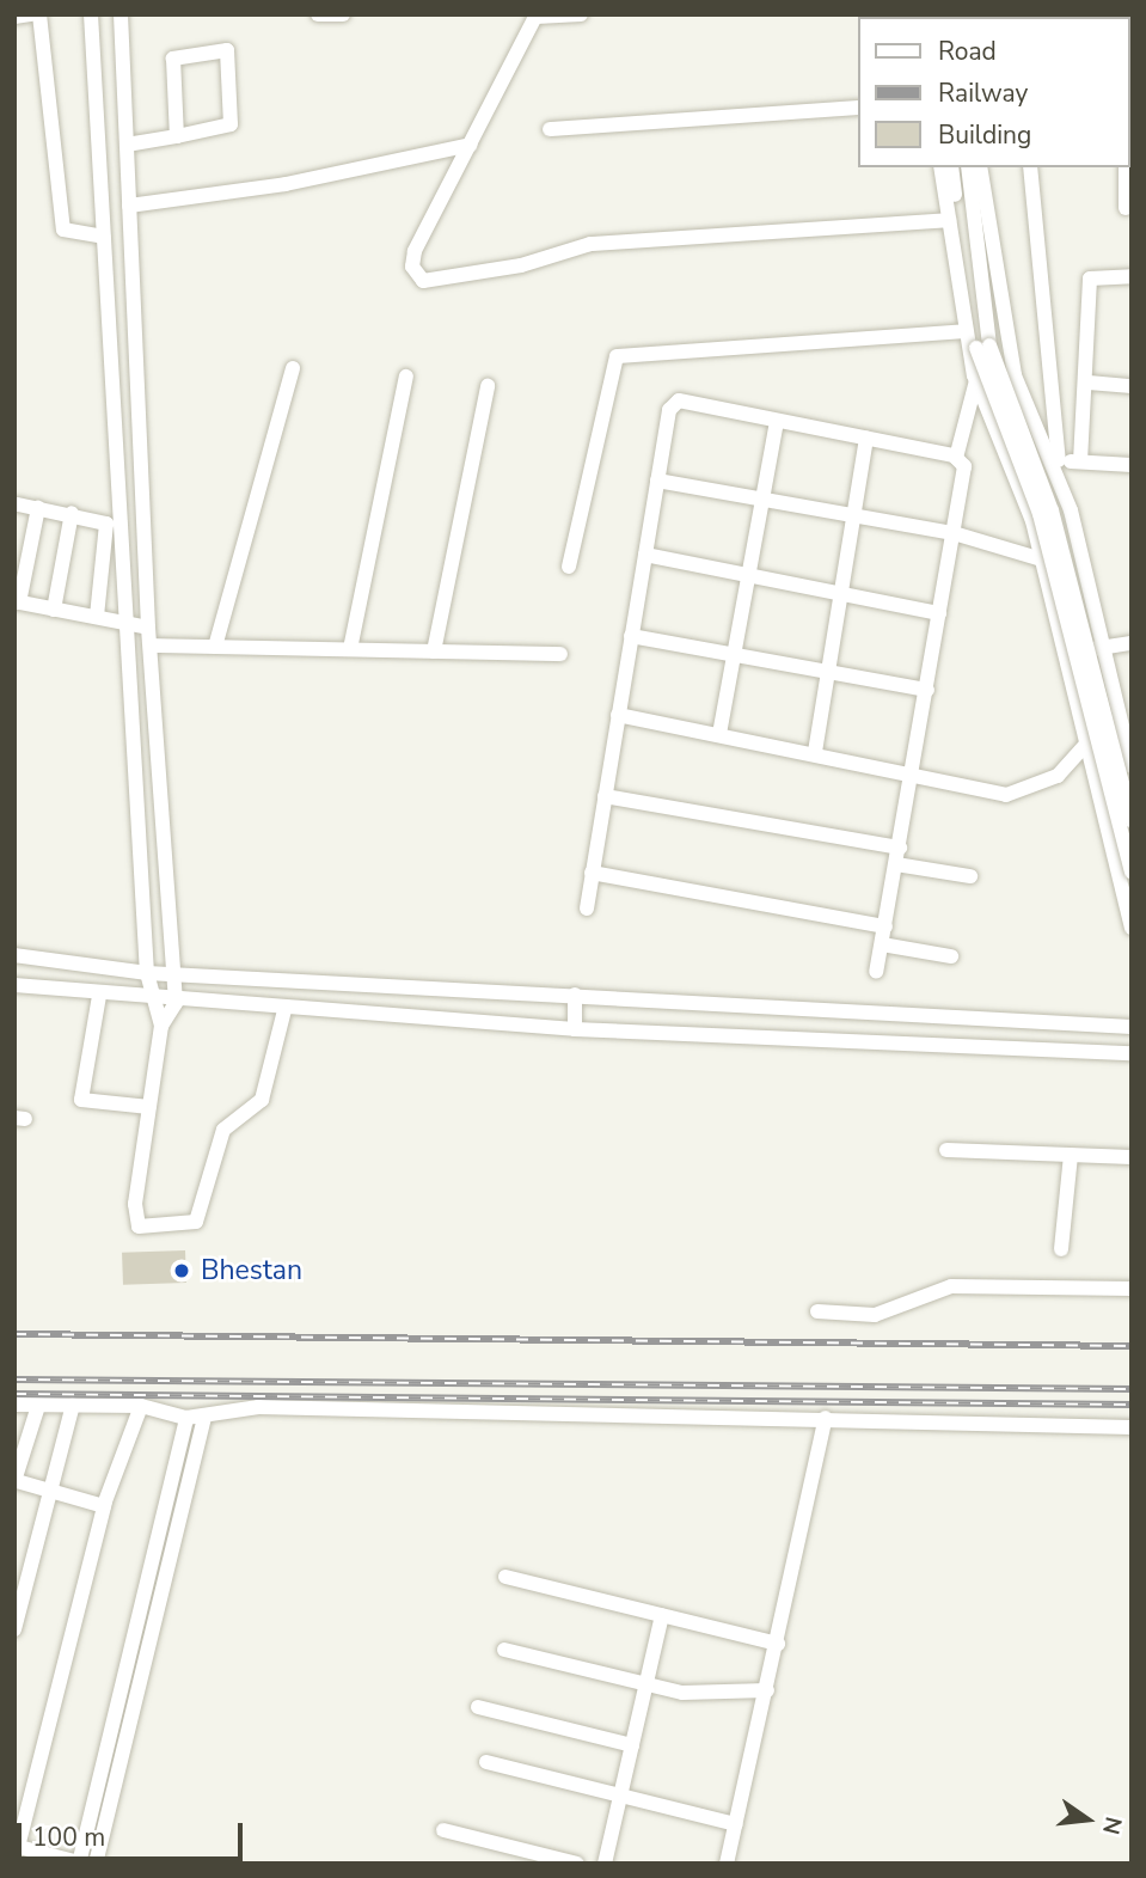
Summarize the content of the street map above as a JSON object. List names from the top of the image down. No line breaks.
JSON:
{"places":["Bhestan"],"legend":["Road","Railway","Building"],"scale_bar":"100 m","north":"right"}
